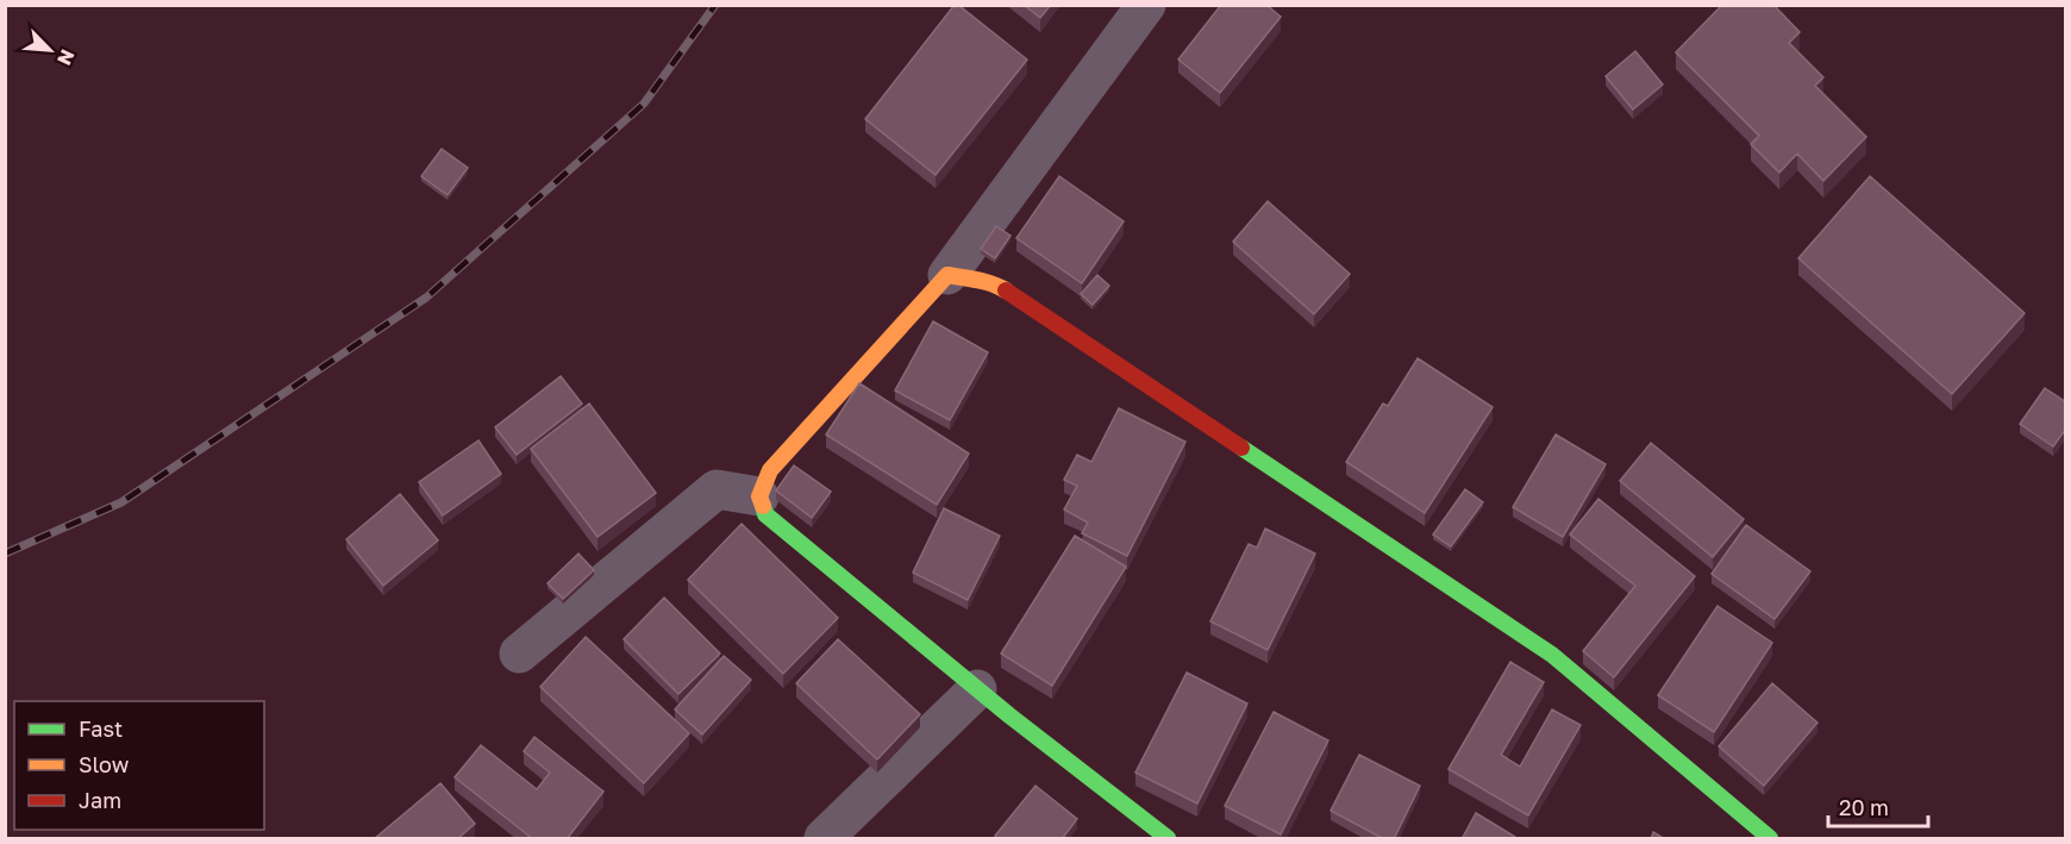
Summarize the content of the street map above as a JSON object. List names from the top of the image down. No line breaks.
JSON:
{"legend":["Fast","Slow","Jam"],"scale_bar":"20 m","north":"bottom right"}
